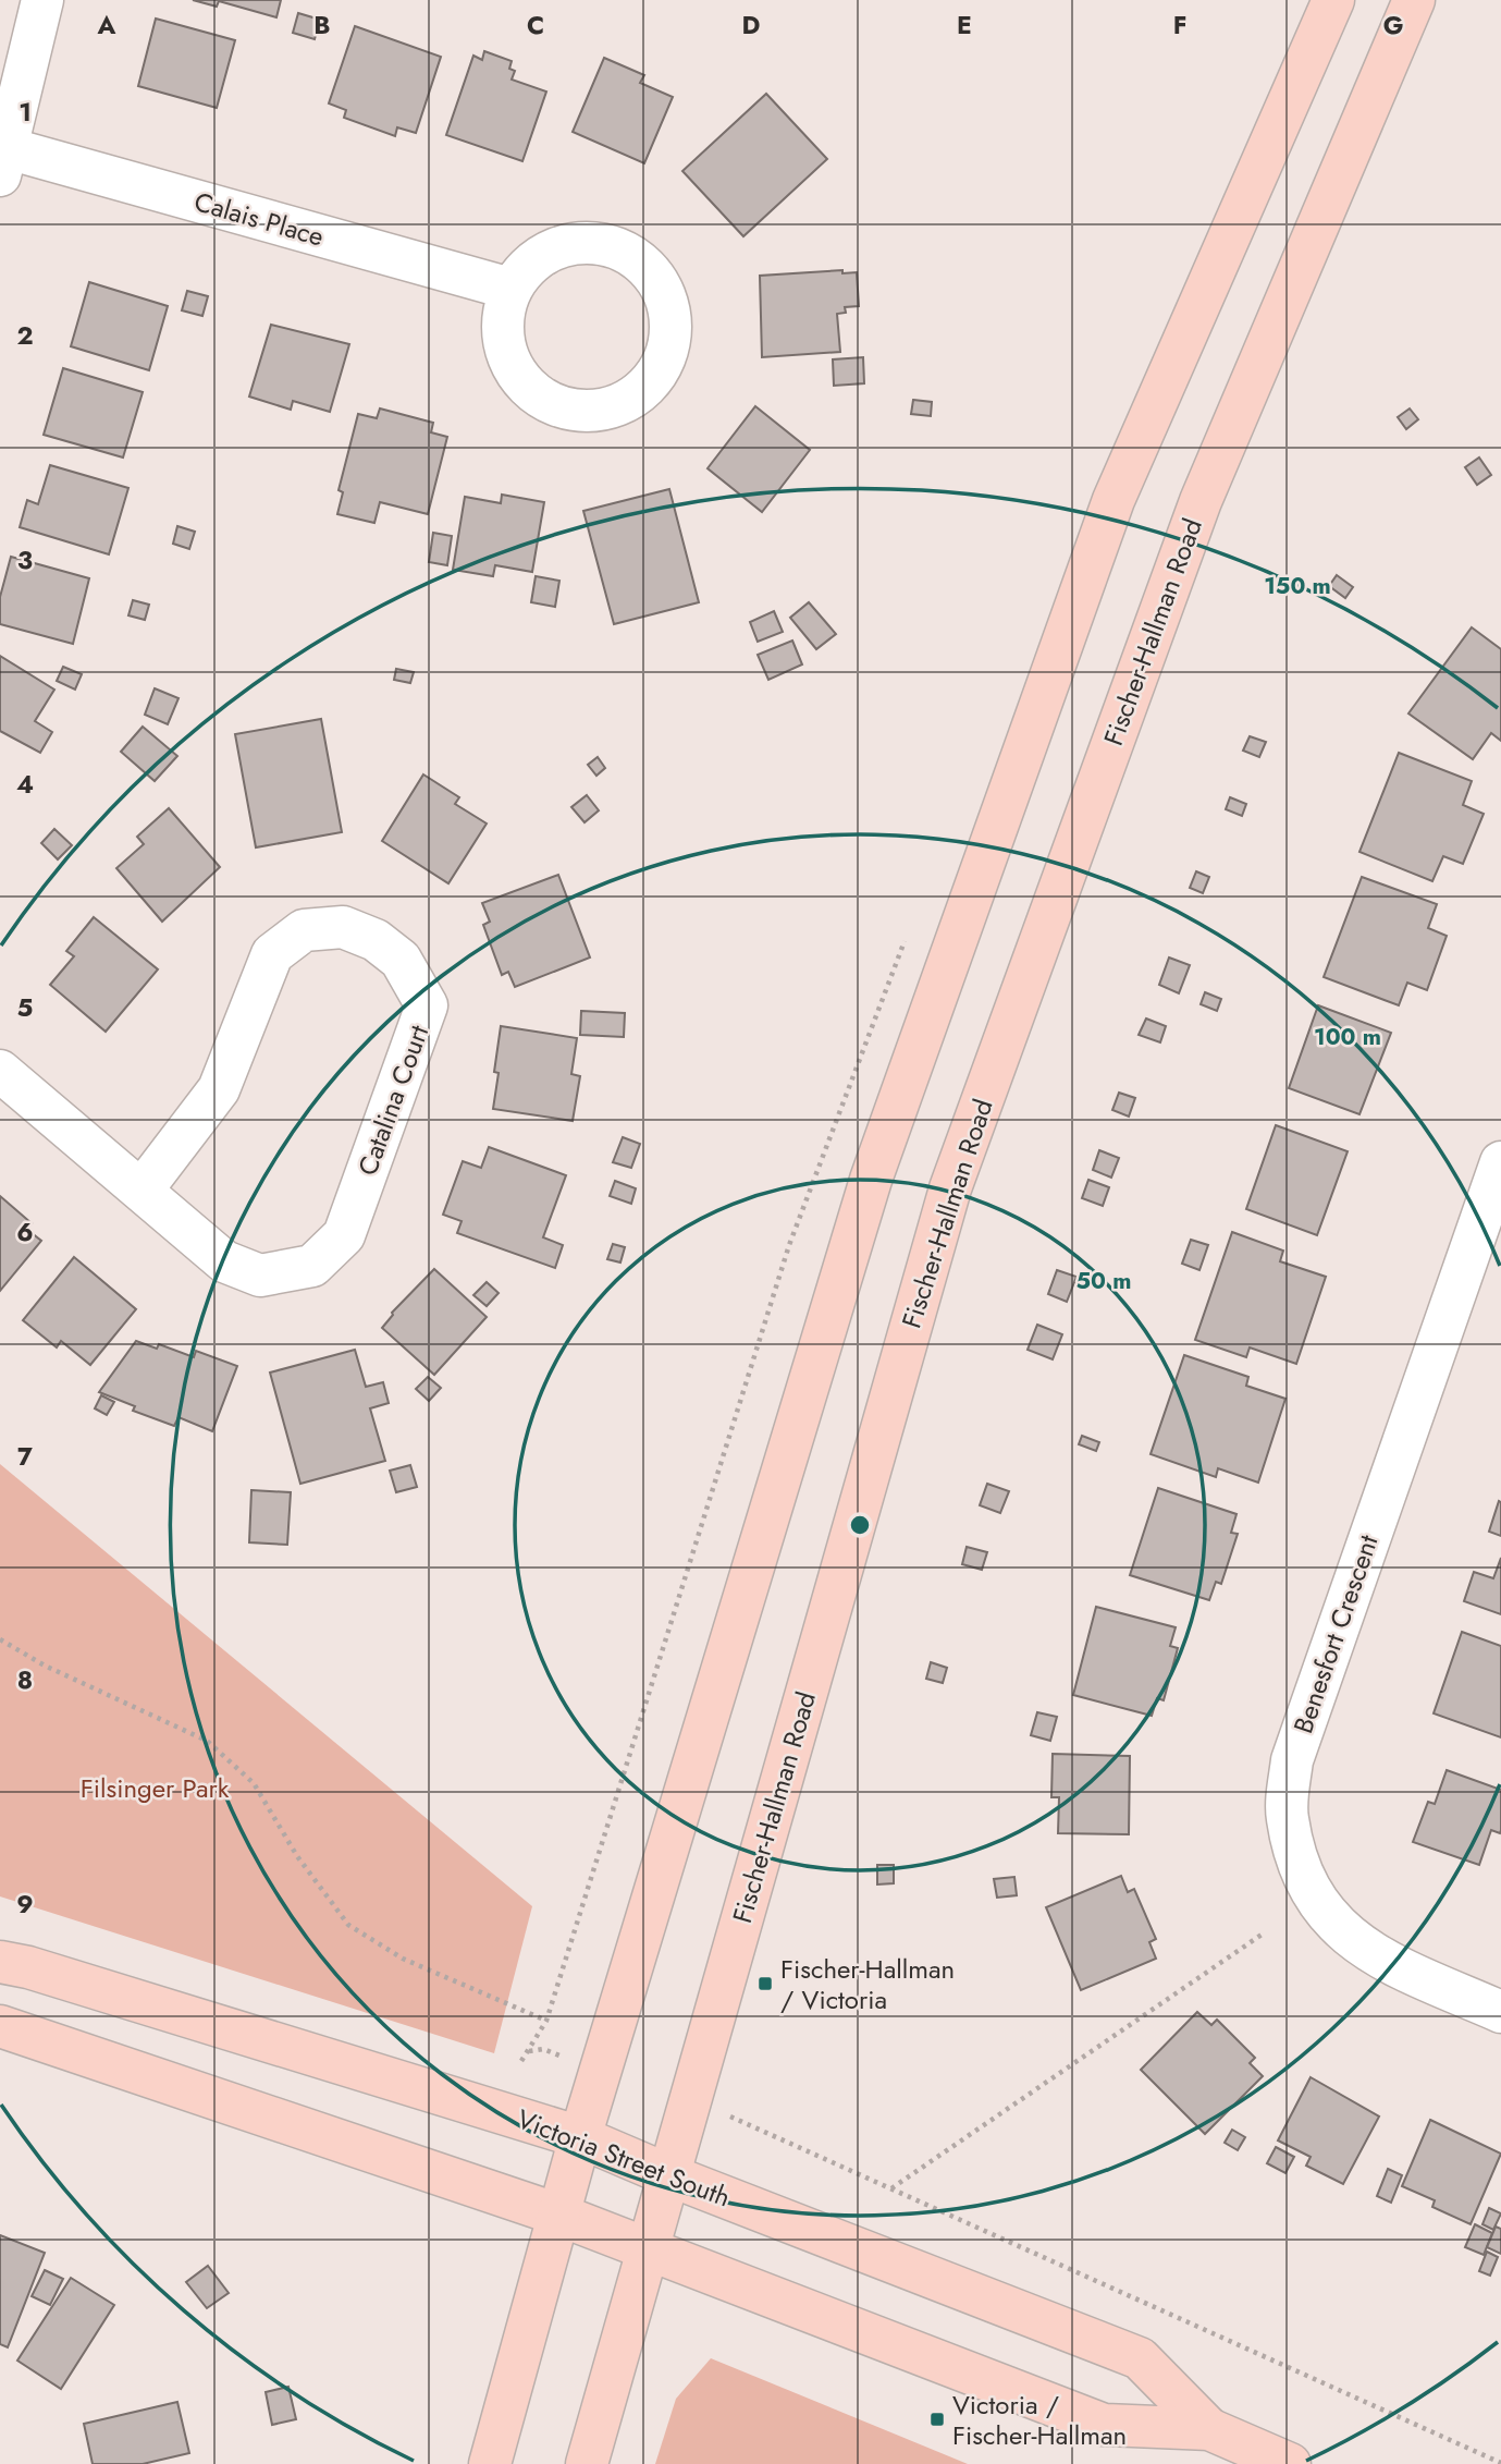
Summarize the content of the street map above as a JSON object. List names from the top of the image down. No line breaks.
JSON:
{"streets":{"main road":["Fischer-Hallman Road","Victoria Street South"],"street":["Calais Place","Catalina Court","Benesfort Crescent"]},"crossings":[["Fischer-Hallman Road","Victoria Street South"]],"parks":["Filsinger Park"],"places":{"transit":["Fischer-Hallman / Victoria","Victoria / Fischer-Hallman"]},"grid":{"columns":["A","B","C","D","E","F","G"],"rows":["1","2","3","4","5","6","7","8","9"]},"rings":["150 m","100 m","50 m"]}
